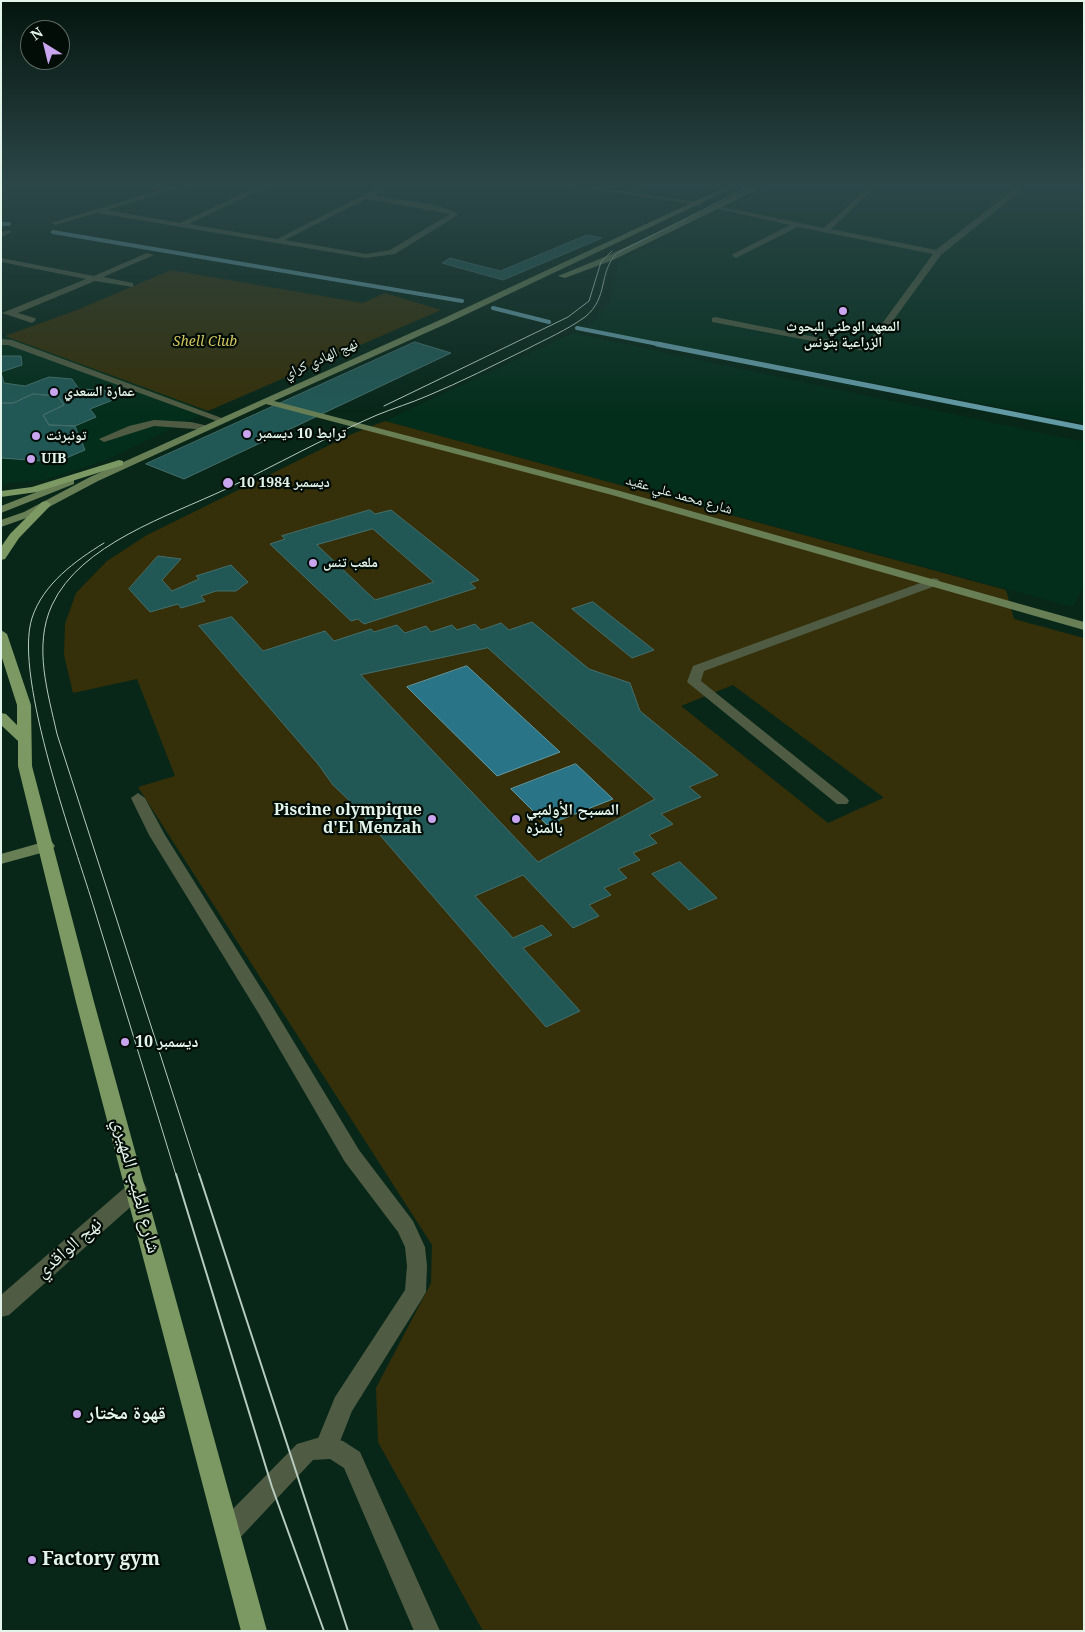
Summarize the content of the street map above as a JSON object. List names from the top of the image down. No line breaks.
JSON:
{"streets":{"main road":["شارع الطيب المهيري"],"street":["نهج الهادي كراي","شارع محمد علي عقيد","نهج الواقدي"]},"crossings":[["نهج الهادي كراي","شارع محمد علي عقيد"],["شارع الطيب المهيري","نهج الواقدي"]],"parks":["Shell Club"],"places":["المعهد الوطني للبحوث الزراعية بتونس","عمارة السعدي","ترابط 10 ديسمبر","تونبرنت","UIB","10 ديسمبر 1984","ملعب تنس","Piscine olympique d'El Menzah","المسبح الأولمبي بالمنزه","10 ديسمبر","قهوة مختار","Factory gym"],"north":"top left"}
